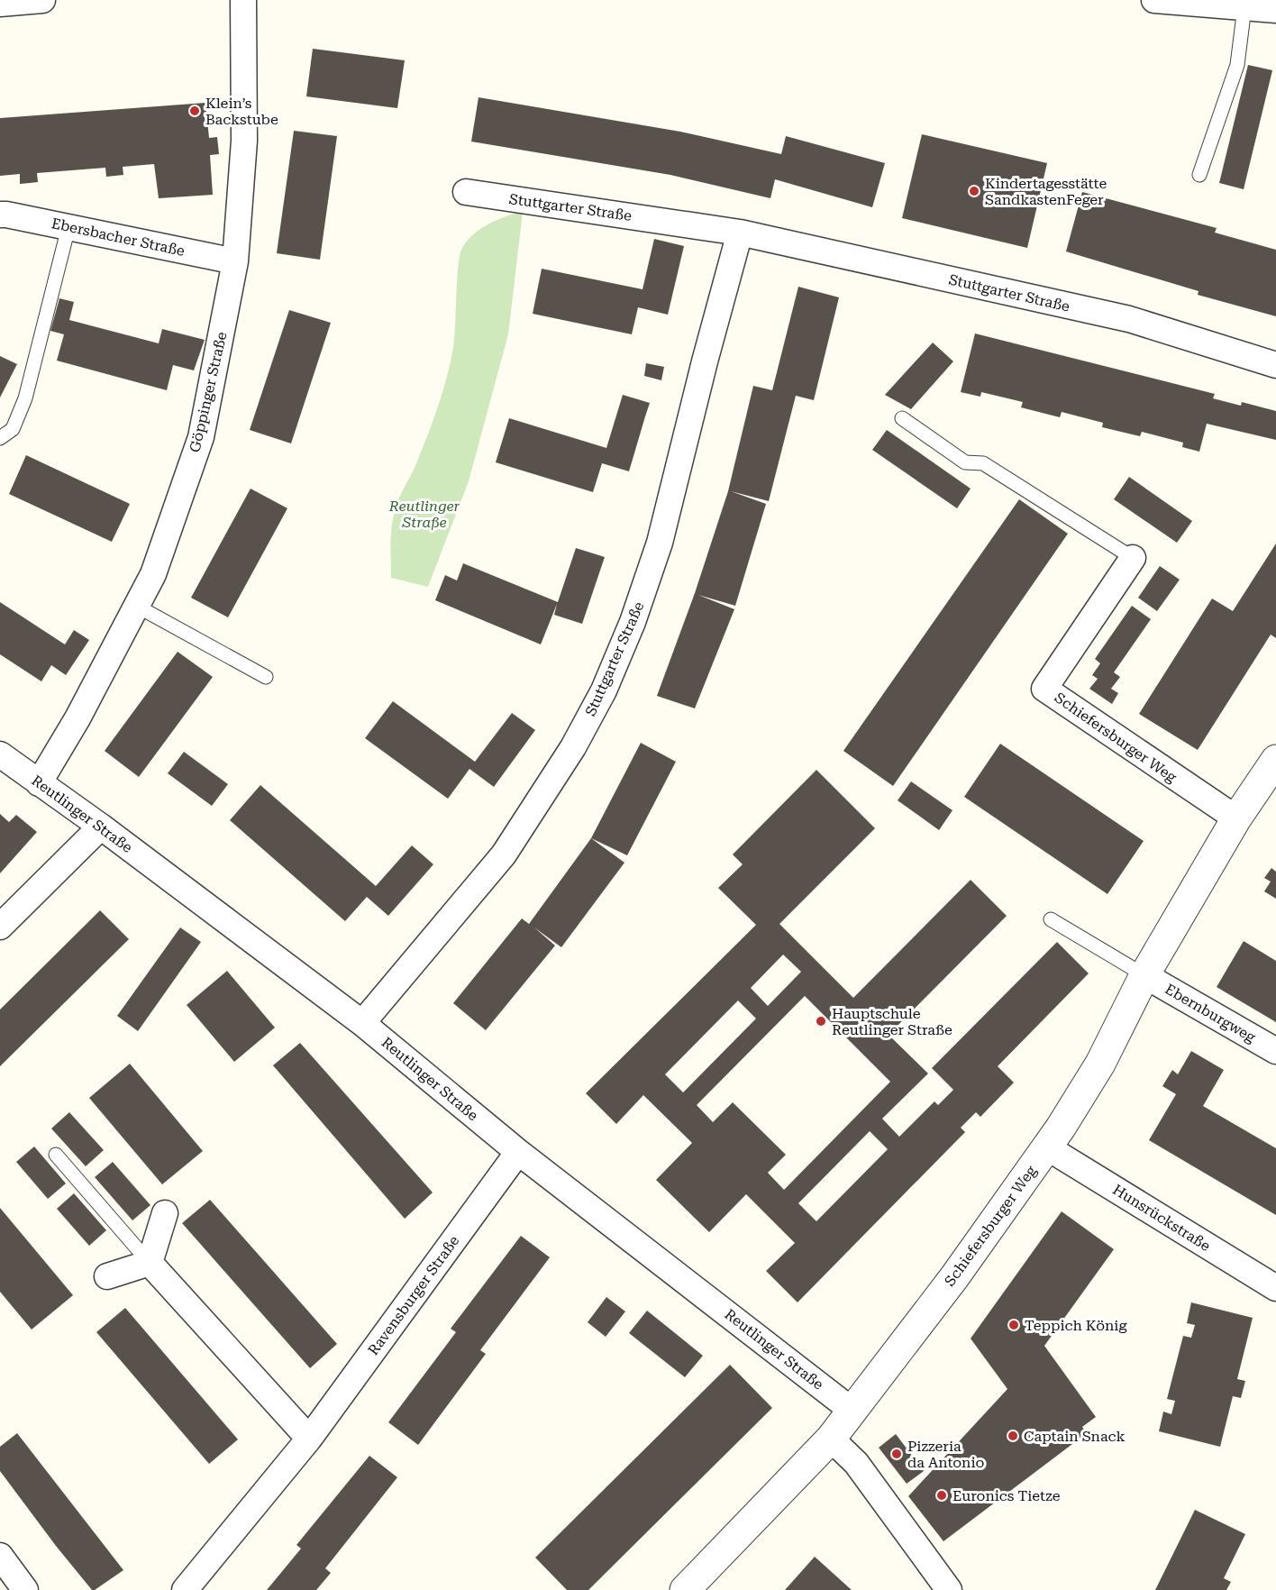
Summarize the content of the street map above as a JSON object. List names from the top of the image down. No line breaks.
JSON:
{"streets":{"street":["Stuttgarter Straße","Ebersbacher Straße","Göppinger Straße","Schiefersburger Weg","Reutlinger Straße","Ebernburgweg","Hunsrückstraße","Ravensburger Straße"]},"crossings":[["Stuttgarter Straße","Reutlinger Straße"],["Ebersbacher Straße","Göppinger Straße"],["Göppinger Straße","Reutlinger Straße"],["Schiefersburger Weg","Reutlinger Straße"],["Schiefersburger Weg","Ebernburgweg"],["Schiefersburger Weg","Hunsrückstraße"],["Reutlinger Straße","Ravensburger Straße"]],"parks":["Reutlinger Straße"],"places":["Klein’s Backstube","Kindertagesstätte SandkastenFeger","Hauptschule Reutlinger Straße","Teppich König","Captain Snack","Pizzeria da Antonio","Euronics Tietze"]}
